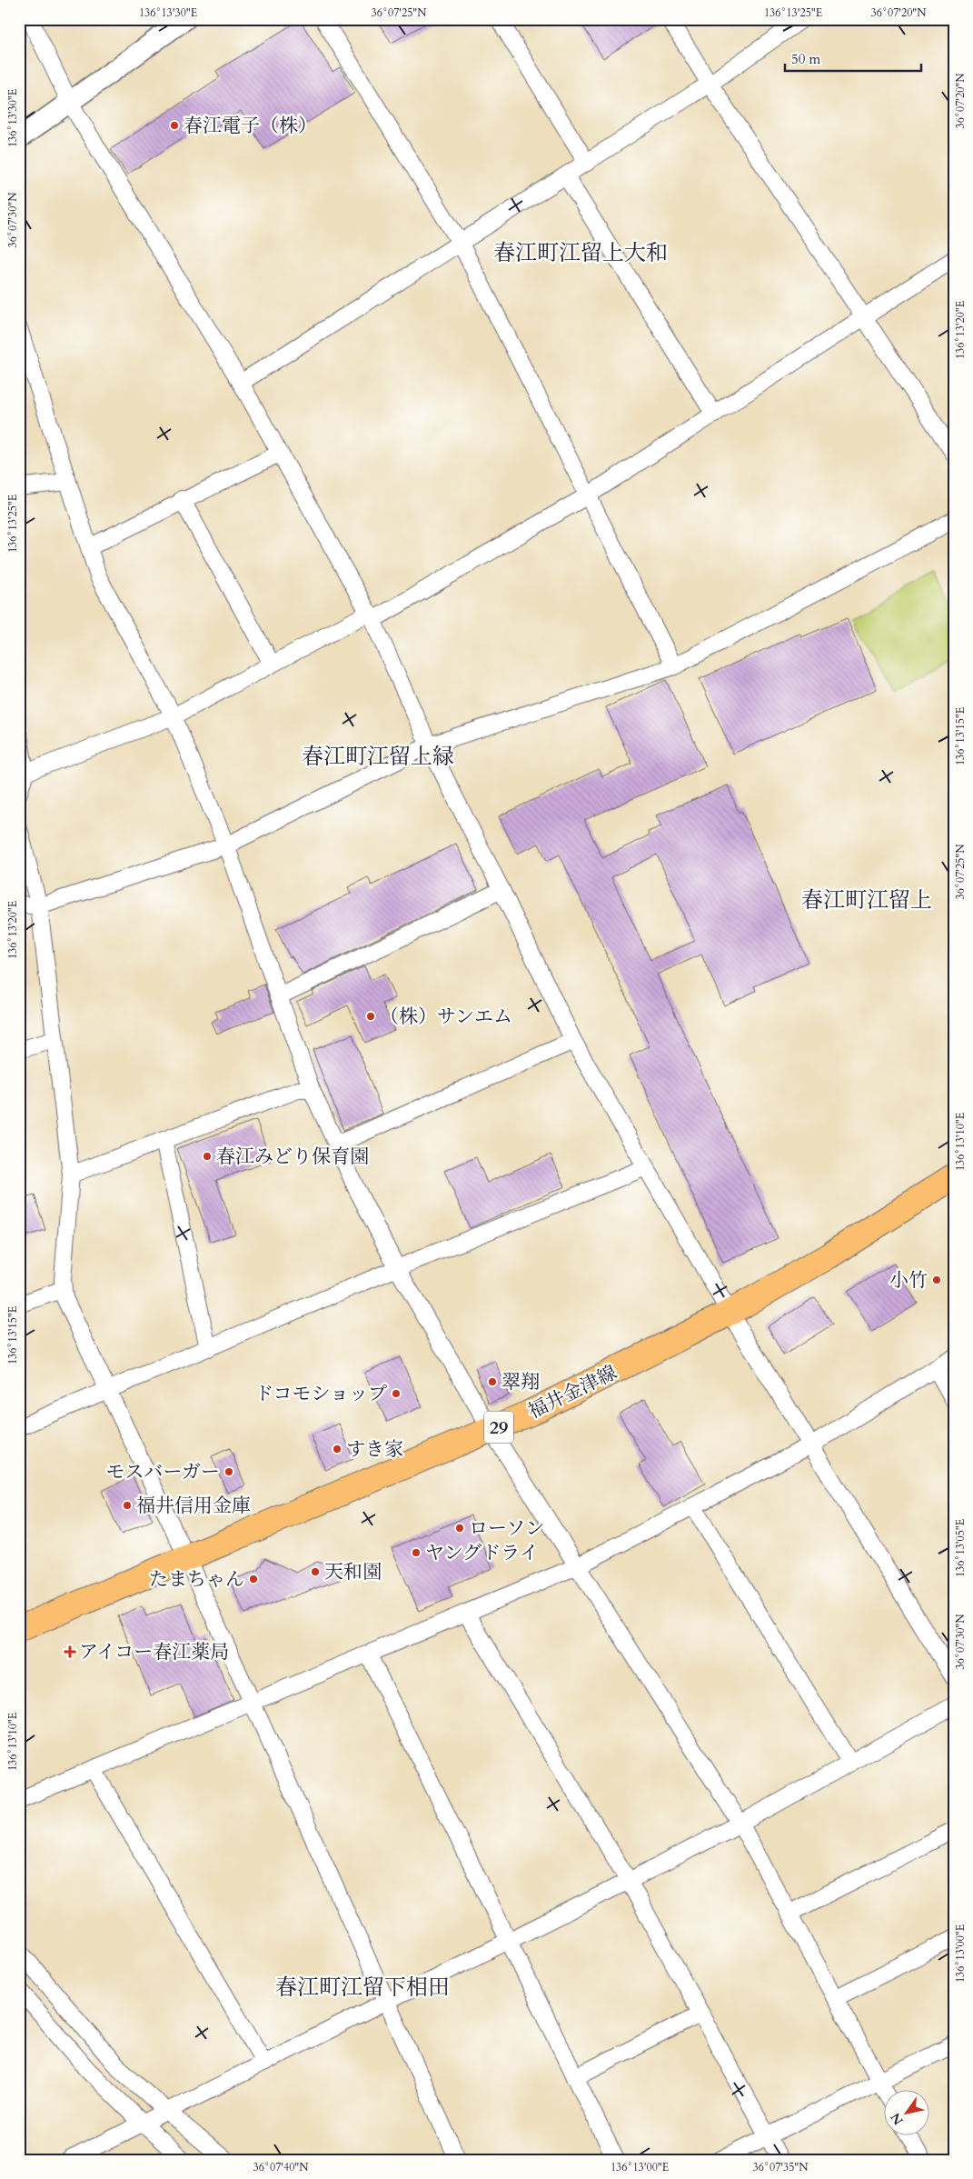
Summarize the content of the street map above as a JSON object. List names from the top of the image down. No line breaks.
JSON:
{"streets":{"main road":["福井金津線","29"]},"districts":["春江町江留上大和","春江町江留上緑","春江町江留上","春江町江留下相田"],"places":{"other":["春江電子（株）","（株）サンエム","春江みどり保育園","小竹","翠翔","ドコモショップ","すき家","モスバーガー","福井信用金庫","ローソン","ヤングドライ","天和園","たまちゃん"],"health":["アイコー春江薬局"]},"scale_bar":"50 m","north":"bottom left","coordinates":["136°13'30\"E","36°07'25\"N","136°13'25\"E","36°07'20\"N","36°07'30\"N","136°13'20\"E","136°13'15\"E","136°13'10\"E","136°13'05\"E","136°13'00\"E","36°07'40\"N","36°07'35\"N"]}
